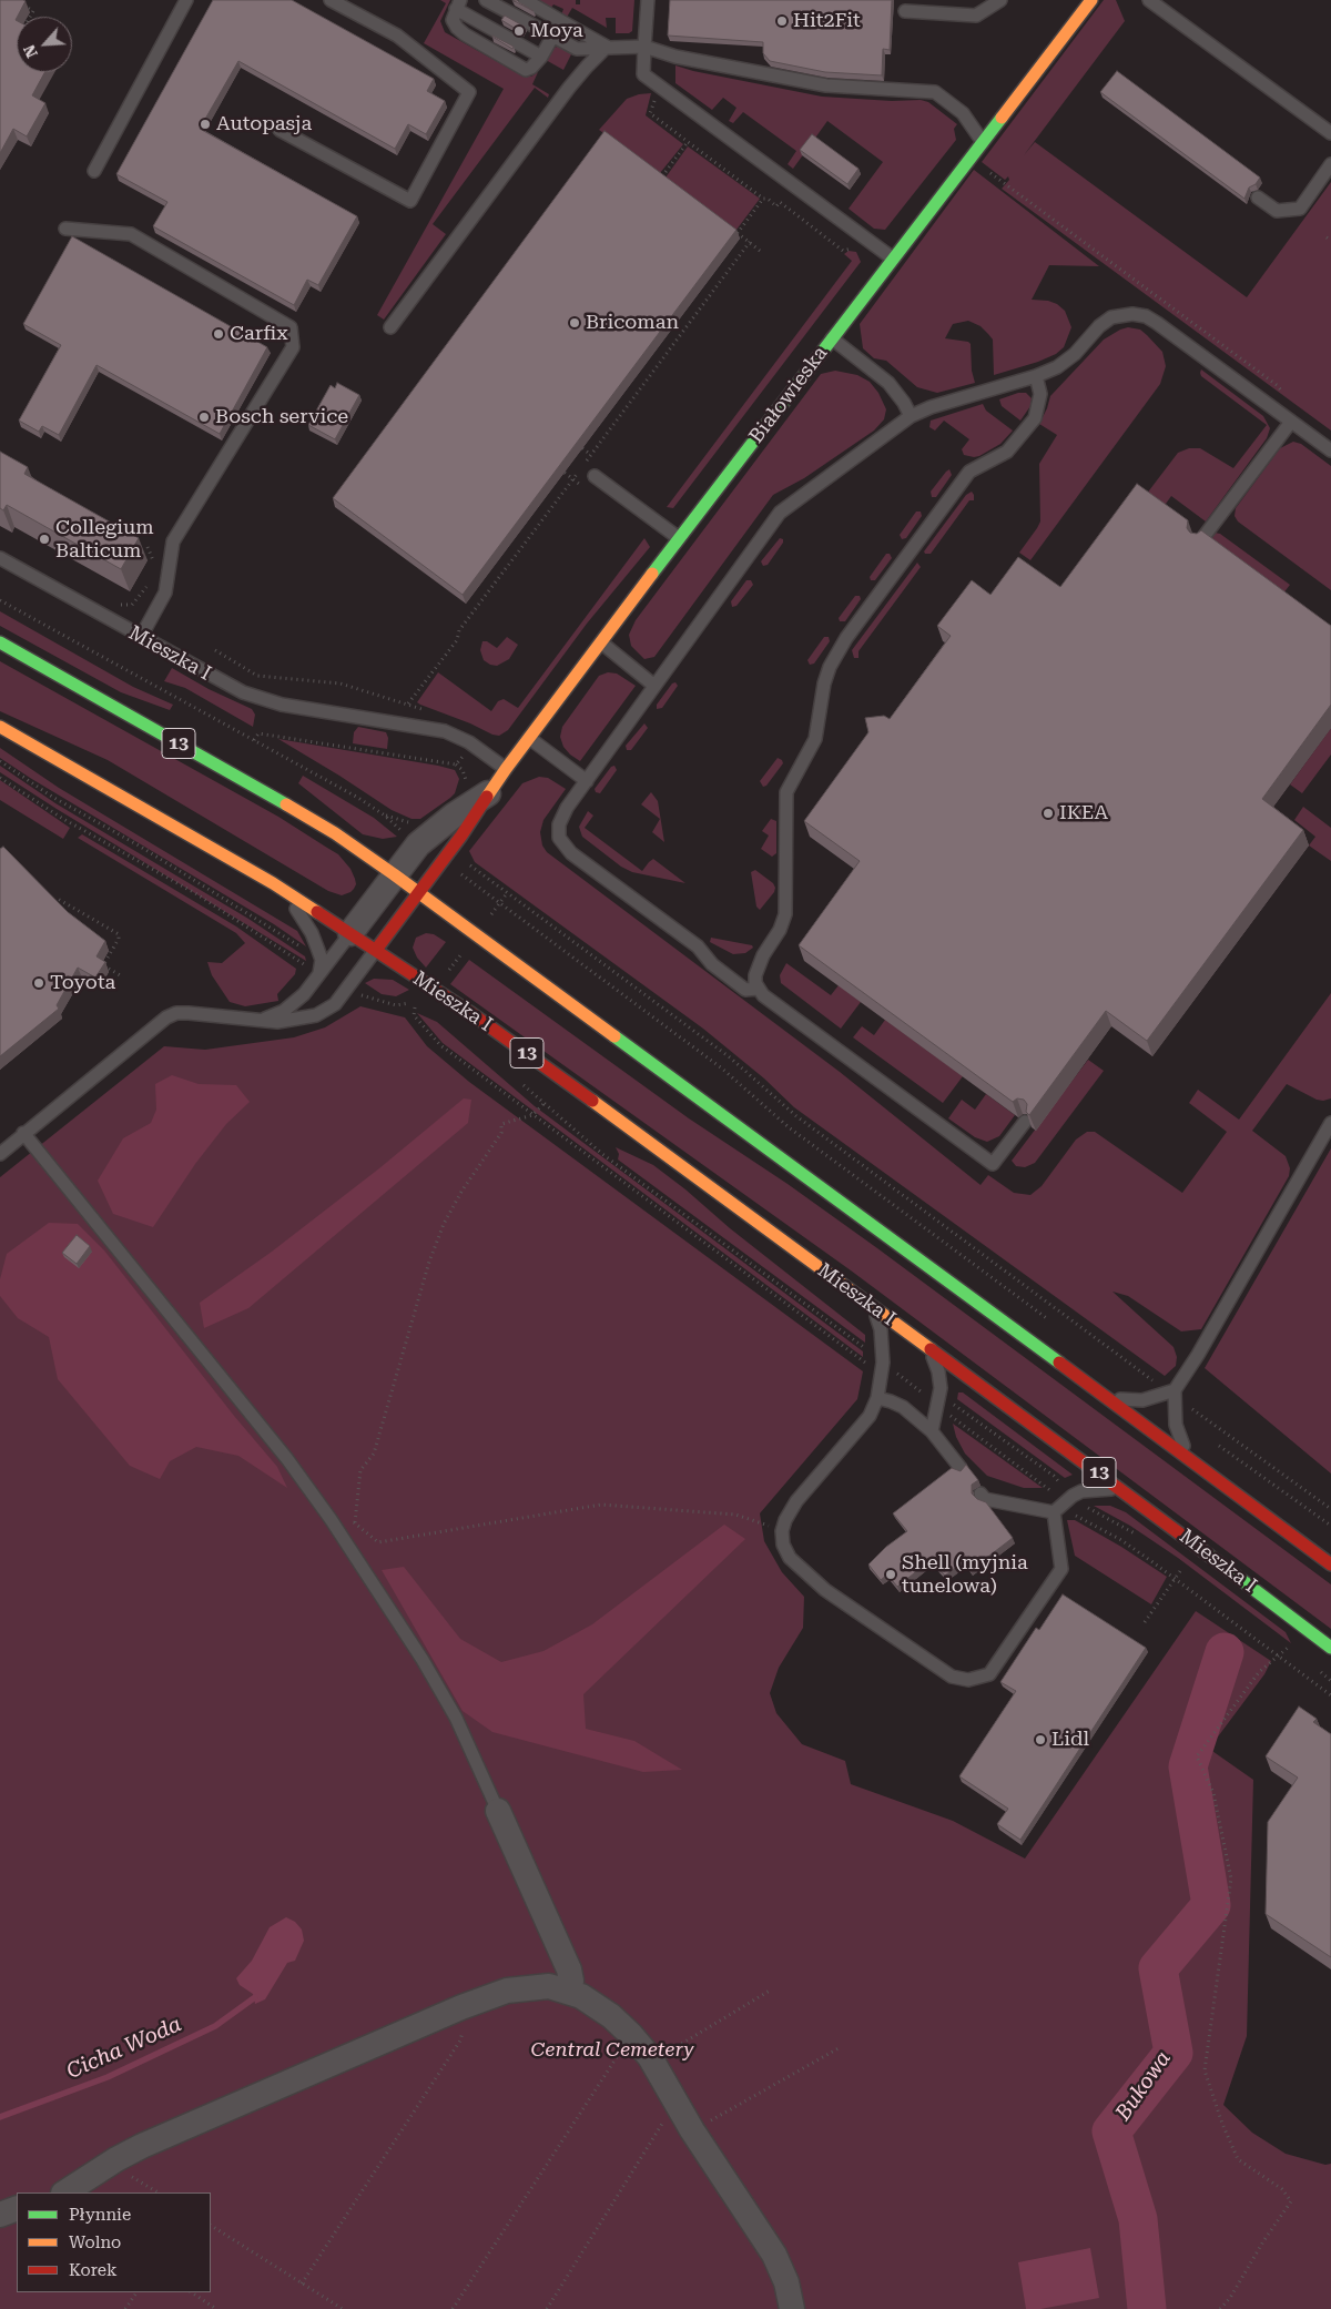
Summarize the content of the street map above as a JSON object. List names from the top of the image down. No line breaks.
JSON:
{"streets":{"main road":["Białowieska","Mieszka I","13"]},"crossings":[["Białowieska","Mieszka I"],["Białowieska","13"]],"water":["Cicha Woda","Bukowa"],"parks":["Central Cemetery"],"places":["Hit2Fit","Moya","Autopasja","Bricoman","Carfix","Bosch service","Collegium Balticum","IKEA","Toyota","Shell (myjnia tunelowa)","Lidl"],"legend":["Płynnie","Wolno","Korek"],"north":"bottom left"}
